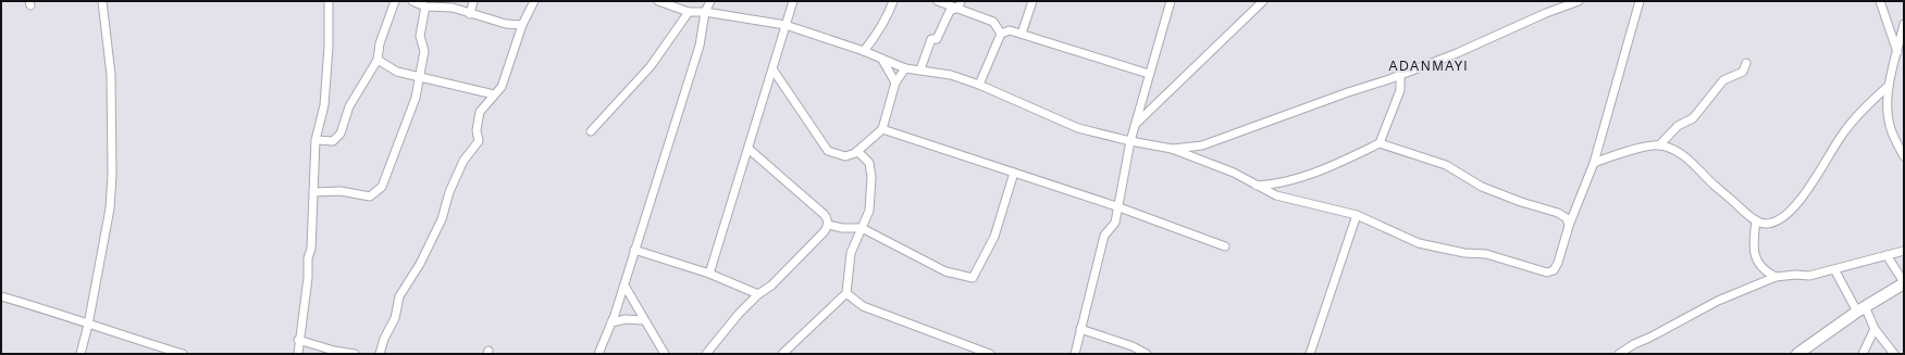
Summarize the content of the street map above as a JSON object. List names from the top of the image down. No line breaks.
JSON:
{"districts":["ADANMAYI"]}
